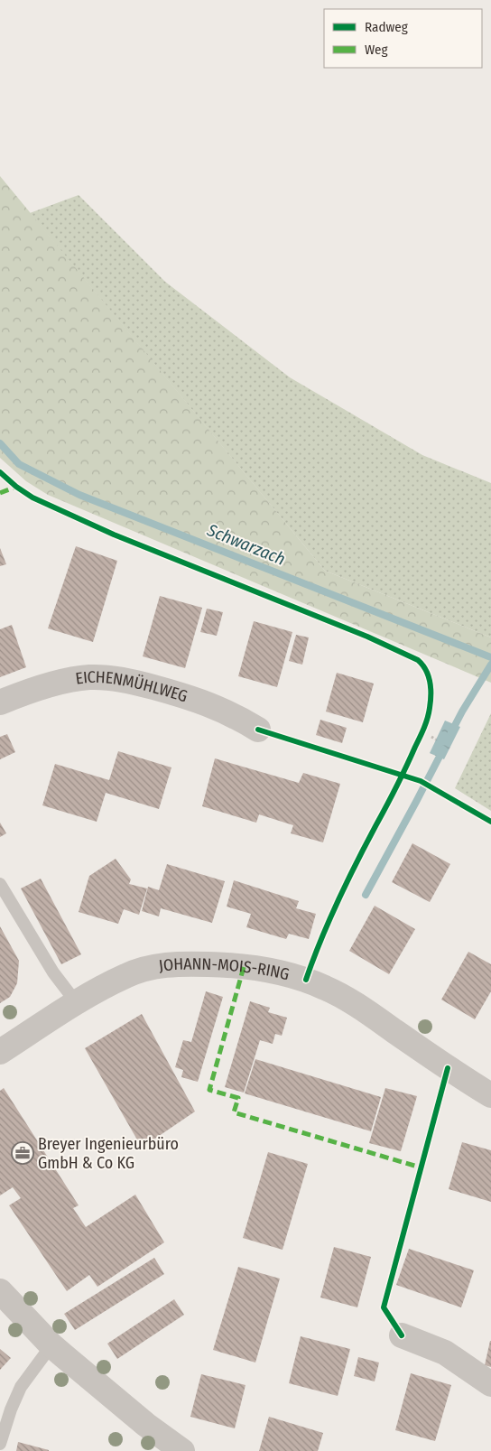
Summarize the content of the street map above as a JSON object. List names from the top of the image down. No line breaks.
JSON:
{"streets":{"street":["EICHENMÜHLWEG","JOHANN-MOIS-RING"]},"water":["Schwarzach"],"places":{"office":["Breyer Ingenieurbüro GmbH & Co KG"]},"legend":["Radweg","Weg"]}
